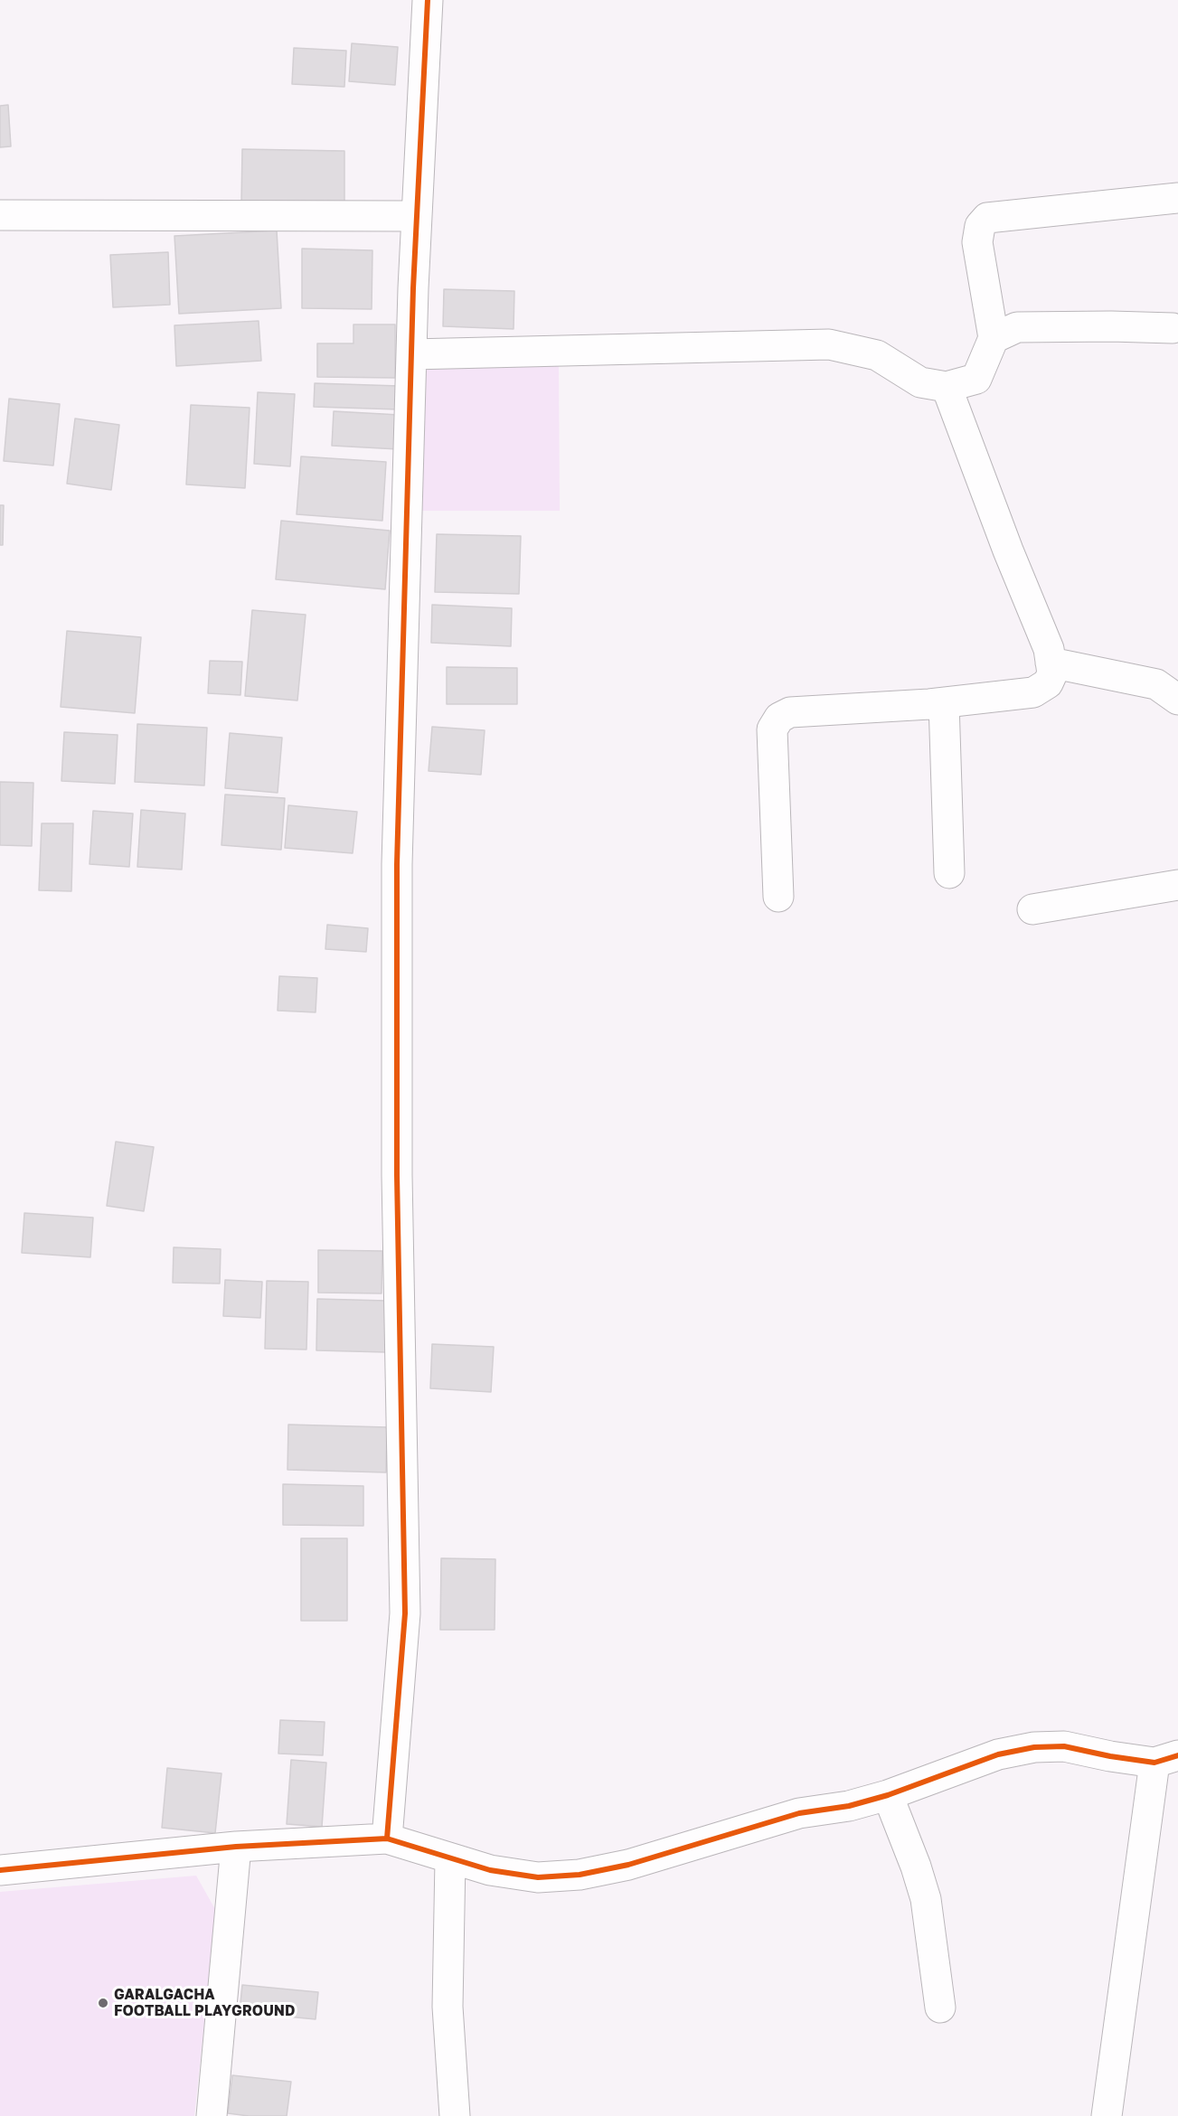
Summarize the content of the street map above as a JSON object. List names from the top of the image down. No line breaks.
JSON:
{"places":["GARALGACHA FOOTBALL PLAYGROUND"]}
